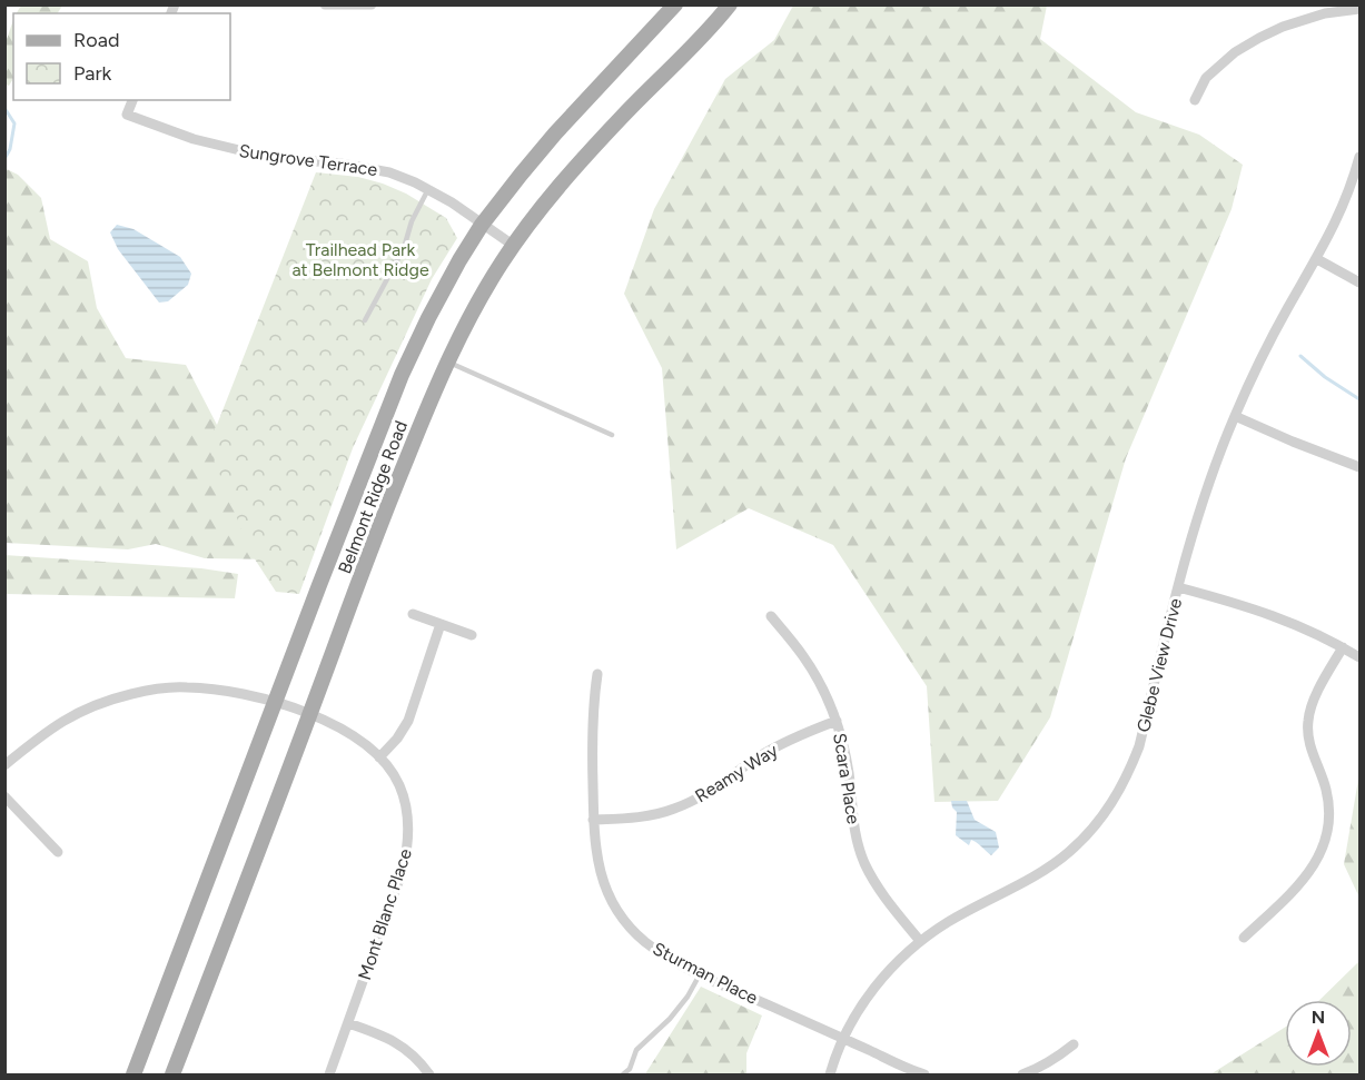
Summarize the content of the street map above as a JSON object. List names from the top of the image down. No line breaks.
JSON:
{"streets":{"main road":["Belmont Ridge Road"],"street":["Sungrove Terrace","Glebe View Drive","Reamy Way","Scara Place","Mont Blanc Place","Sturman Place"]},"crossings":[["Sungrove Terrace","Belmont Ridge Road"],["Belmont Ridge Road","Mont Blanc Place"],["Glebe View Drive","Scara Place"],["Glebe View Drive","Sturman Place"],["Reamy Way","Scara Place"],["Reamy Way","Sturman Place"]],"parks":["Trailhead Park at Belmont Ridge"],"legend":["Road","Park"],"north":"top"}
